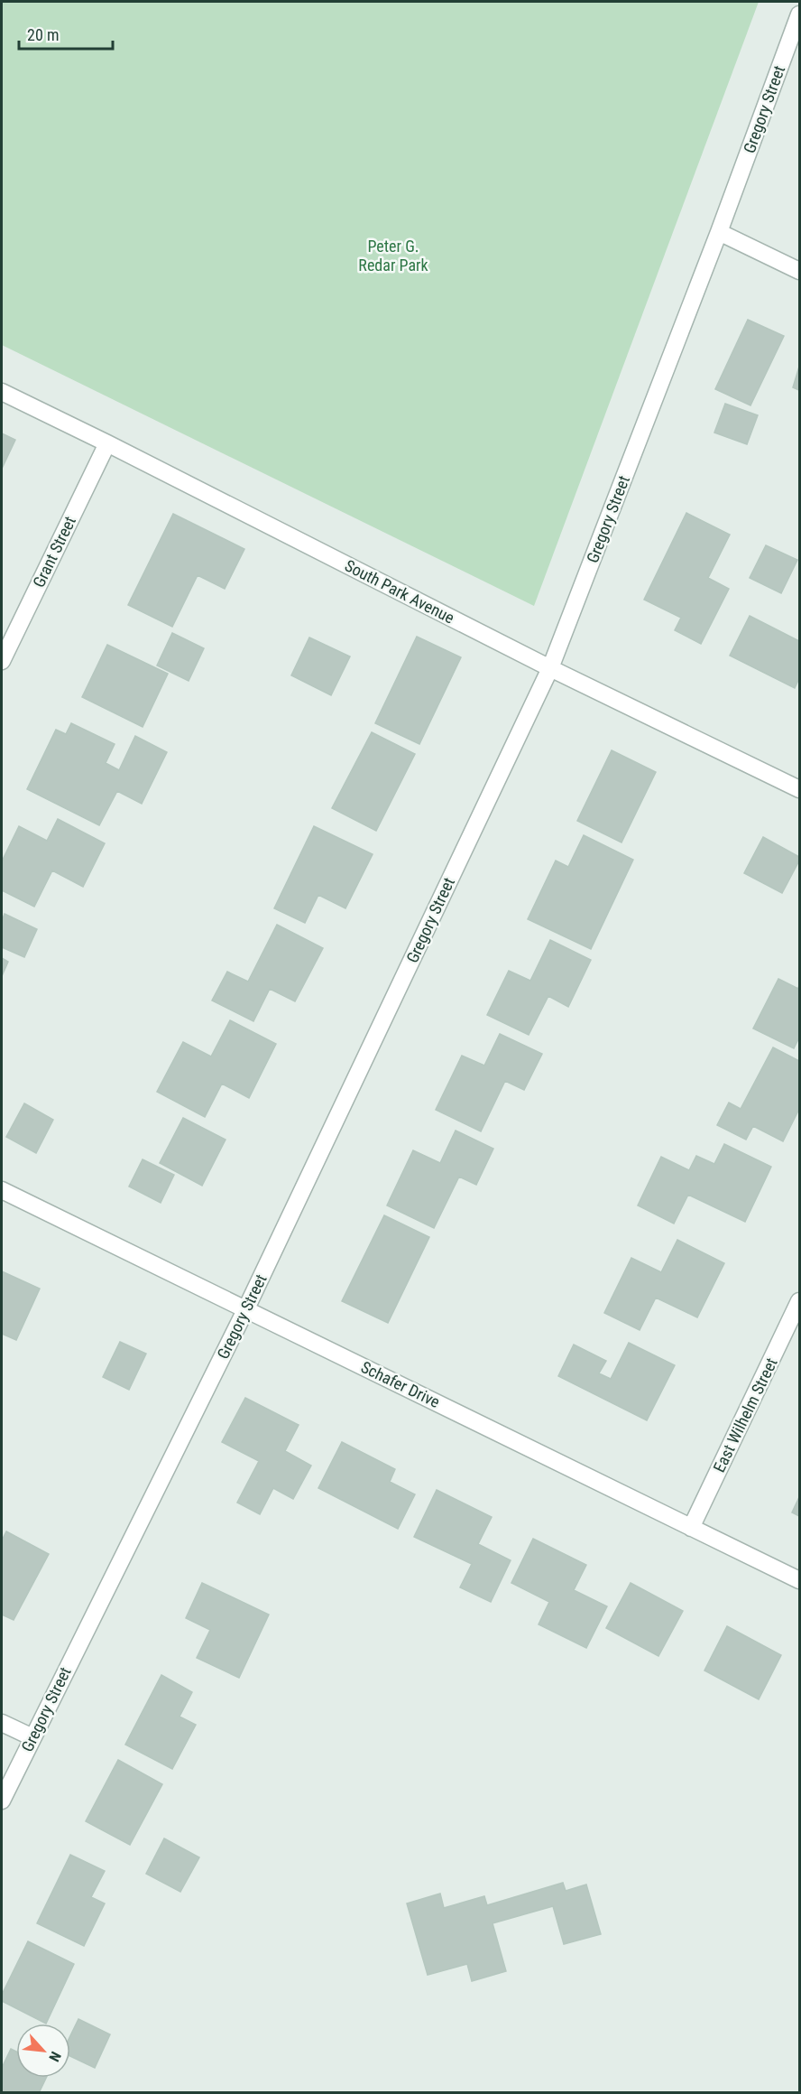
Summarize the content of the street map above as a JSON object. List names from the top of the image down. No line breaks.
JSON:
{"streets":{"street":["Gregory Street","Grant Street","South Park Avenue","Schafer Drive","East Wilhelm Street"]},"crossings":[["Gregory Street","South Park Avenue"],["Gregory Street","Schafer Drive"],["Grant Street","South Park Avenue"],["Schafer Drive","East Wilhelm Street"]],"parks":["Peter G. Redar Park"],"scale_bar":"20 m","north":"bottom right"}
